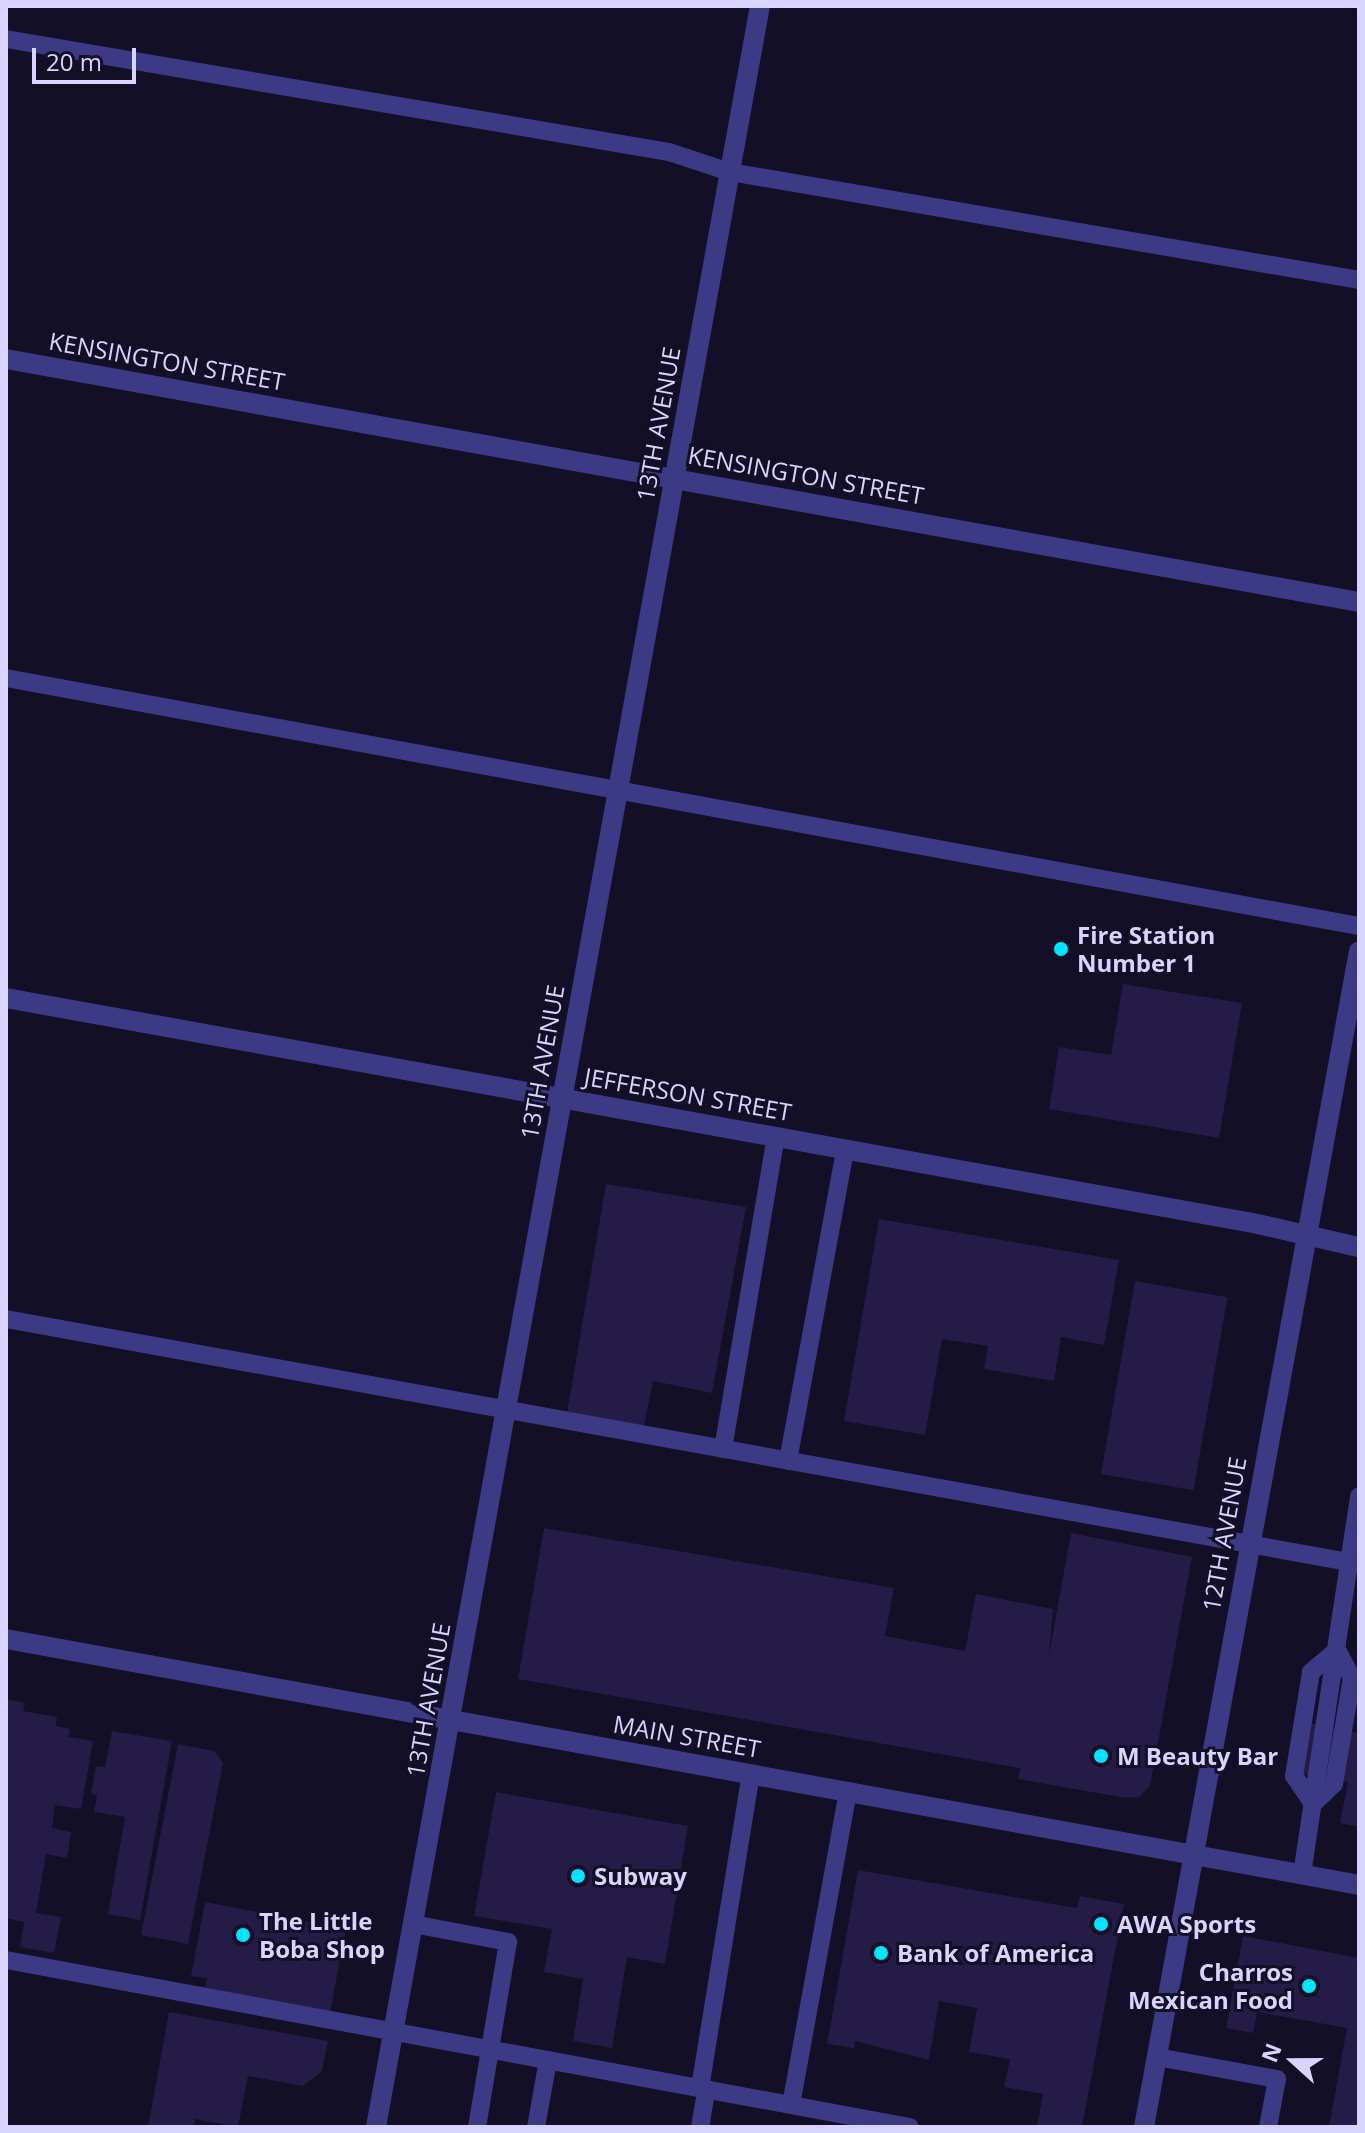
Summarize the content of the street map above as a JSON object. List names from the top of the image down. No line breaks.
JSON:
{"streets":{"street":["KENSINGTON STREET","13TH AVENUE","JEFFERSON STREET","12TH AVENUE","MAIN STREET"]},"crossings":[["KENSINGTON STREET","13TH AVENUE"],["13TH AVENUE","JEFFERSON STREET"],["13TH AVENUE","MAIN STREET"],["JEFFERSON STREET","12TH AVENUE"],["12TH AVENUE","MAIN STREET"]],"places":["Fire Station Number 1","M Beauty Bar","Subway","AWA Sports","The Little Boba Shop","Bank of America","Charros Mexican Food"],"scale_bar":"20 m","north":"left"}
